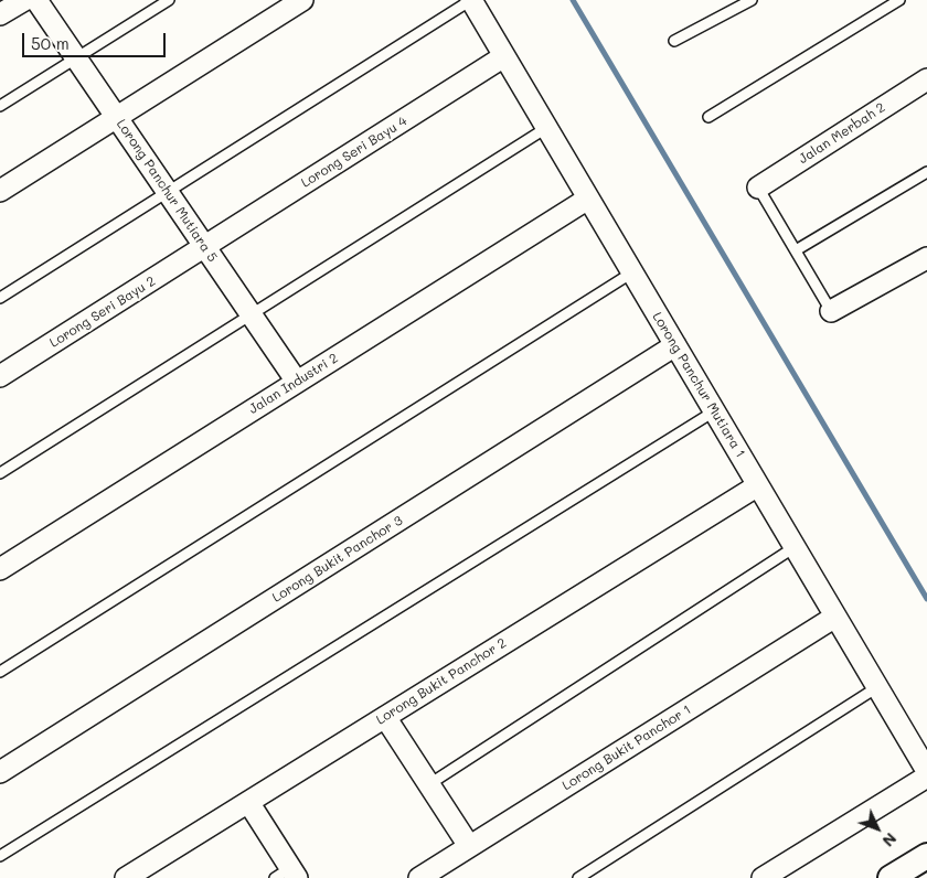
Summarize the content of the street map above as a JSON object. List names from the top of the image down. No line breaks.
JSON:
{"streets":{"street":["Jalan Merbah 2","Lorong Seri Bayu 4","Lorong Panchur Mutiara 5","Lorong Seri Bayu 2","Jalan Industri 2","Lorong Panchur Mutiara 1","Lorong Bukit Panchor 3","Lorong Bukit Panchor 2","Lorong Bukit Panchor 1"]},"crossings":[["Lorong Seri Bayu 4","Lorong Panchur Mutiara 5"],["Lorong Seri Bayu 4","Lorong Seri Bayu 2"],["Lorong Seri Bayu 4","Lorong Panchur Mutiara 1"],["Lorong Panchur Mutiara 5","Lorong Seri Bayu 2"],["Lorong Panchur Mutiara 5","Jalan Industri 2"],["Jalan Industri 2","Lorong Panchur Mutiara 1"],["Lorong Panchur Mutiara 1","Lorong Bukit Panchor 3"],["Lorong Panchur Mutiara 1","Lorong Bukit Panchor 2"],["Lorong Panchur Mutiara 1","Lorong Bukit Panchor 1"]],"scale_bar":"50 m","north":"bottom right"}
